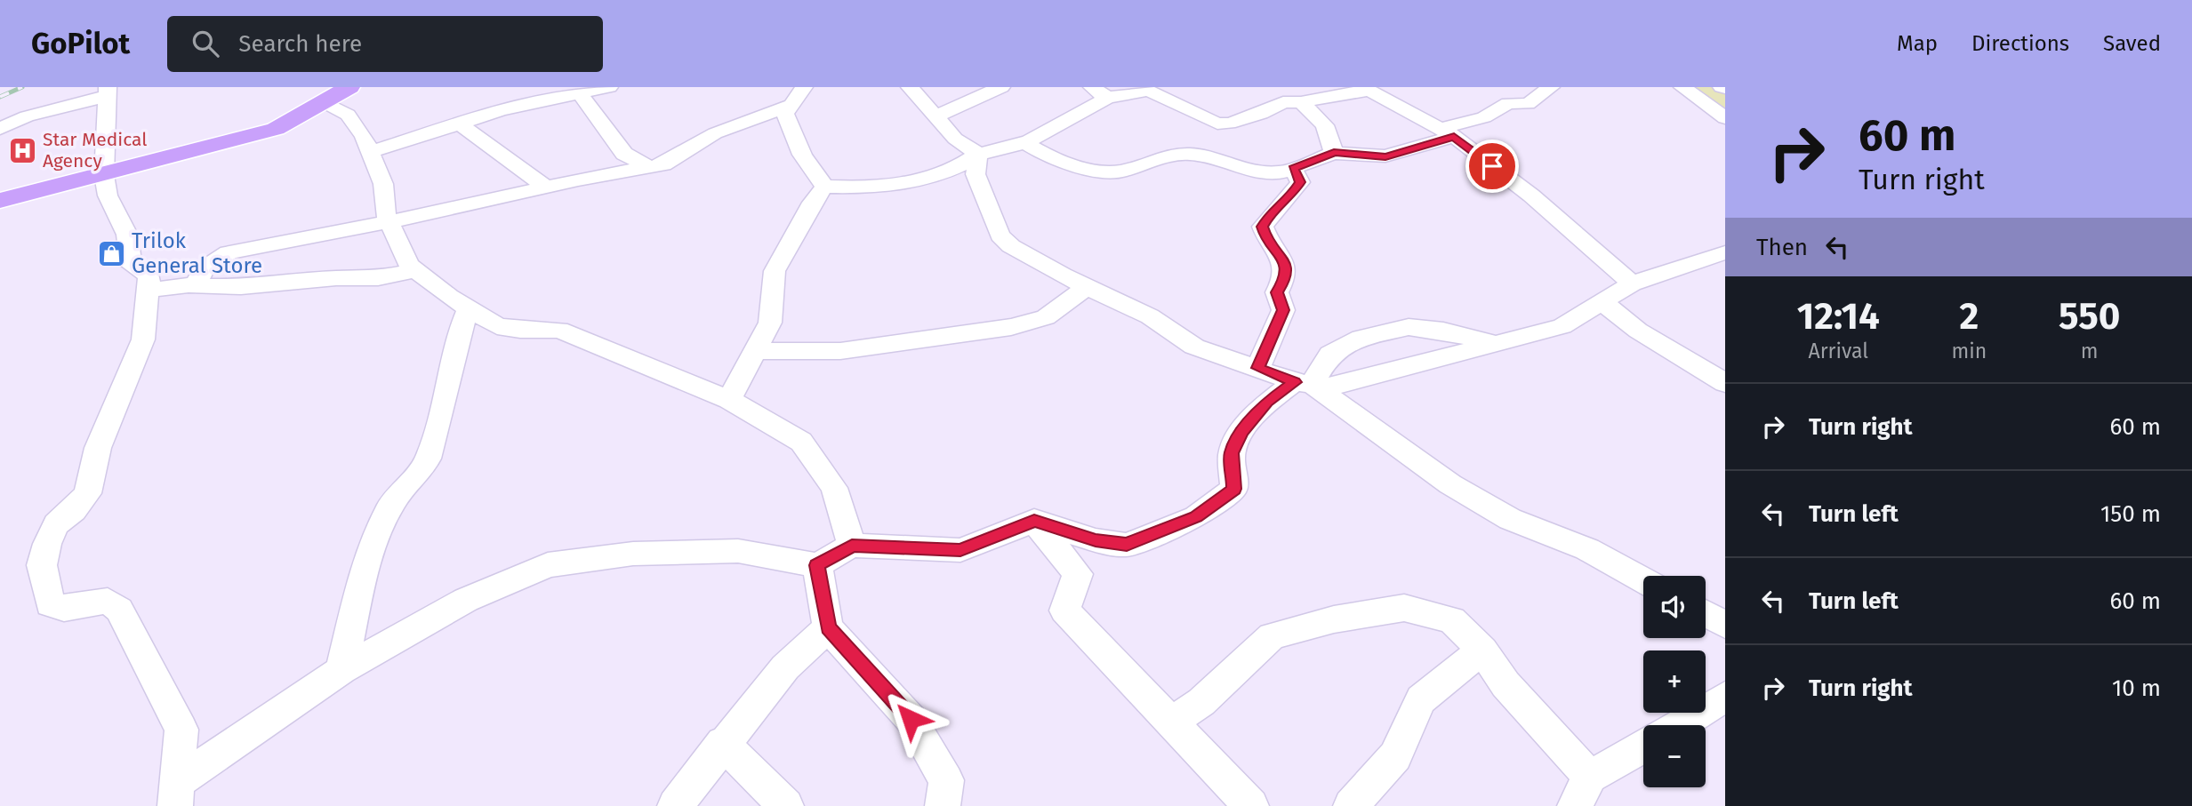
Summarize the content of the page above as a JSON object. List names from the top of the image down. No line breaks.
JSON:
{"places":{"hospital":["Star Medical Agency"],"shop":["Trilok General Store"]},"page":{"header":"GoPilot","search":"Search here","nav":["Map","Directions","Saved"],"turn":["60 m","Turn right"],"then":"Then","eta":["12:14","Arrival","2","min","550","m"],"list":[{"name":"Turn right","value":"60 m"},{"name":"Turn left","value":"150 m"},{"name":"Turn left","value":"60 m"},{"name":"Turn right","value":"10 m"}],"map_buttons":["+","−"]}}
